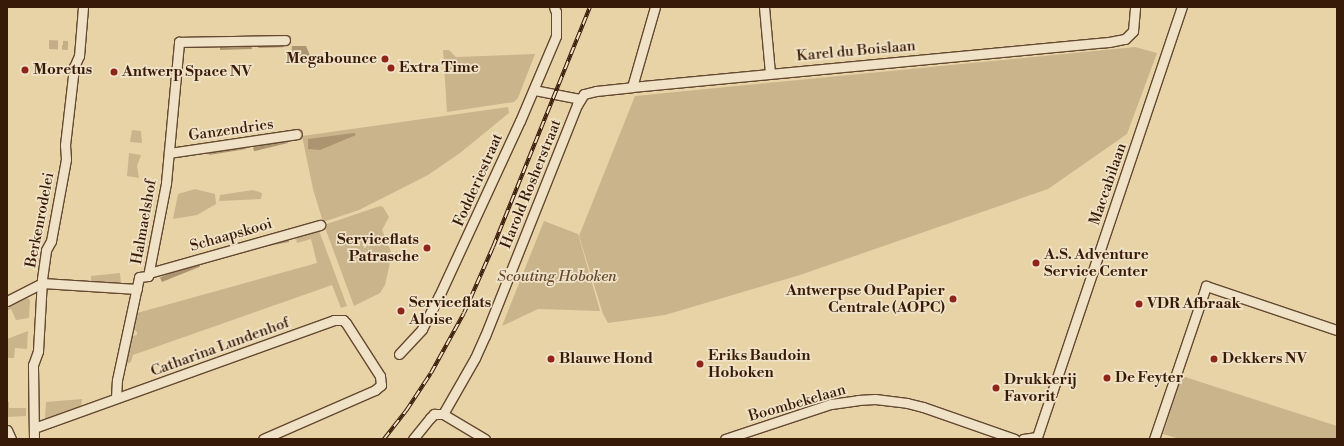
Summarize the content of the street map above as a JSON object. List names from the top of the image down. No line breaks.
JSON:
{"streets":{"street":["Karel du Boislaan","Ganzendries","Fodderiestraat","Harold Rosherstraat","Maccabilaan","Berkenrodelei","Halmaelshof","Schaapskooi","Catharina Lundenhof","Boombekelaan"]},"crossings":[["Karel du Boislaan","Harold Rosherstraat"],["Ganzendries","Halmaelshof"],["Berkenrodelei","Catharina Lundenhof"],["Halmaelshof","Schaapskooi"],["Halmaelshof","Catharina Lundenhof"]],"parks":["Scouting Hoboken"],"places":["Megabounce","Extra Time","Moretus","Antwerp Space NV","Serviceflats Patrasche","A.S. Adventure Service Center","Antwerpse Oud Papier Centrale (AOPC)","VDR Afbraak","Serviceflats Aloise","Blauwe Hond","Dekkers NV","Eriks Baudoin Hoboken","De Feyter","Drukkerij Favorit"]}
